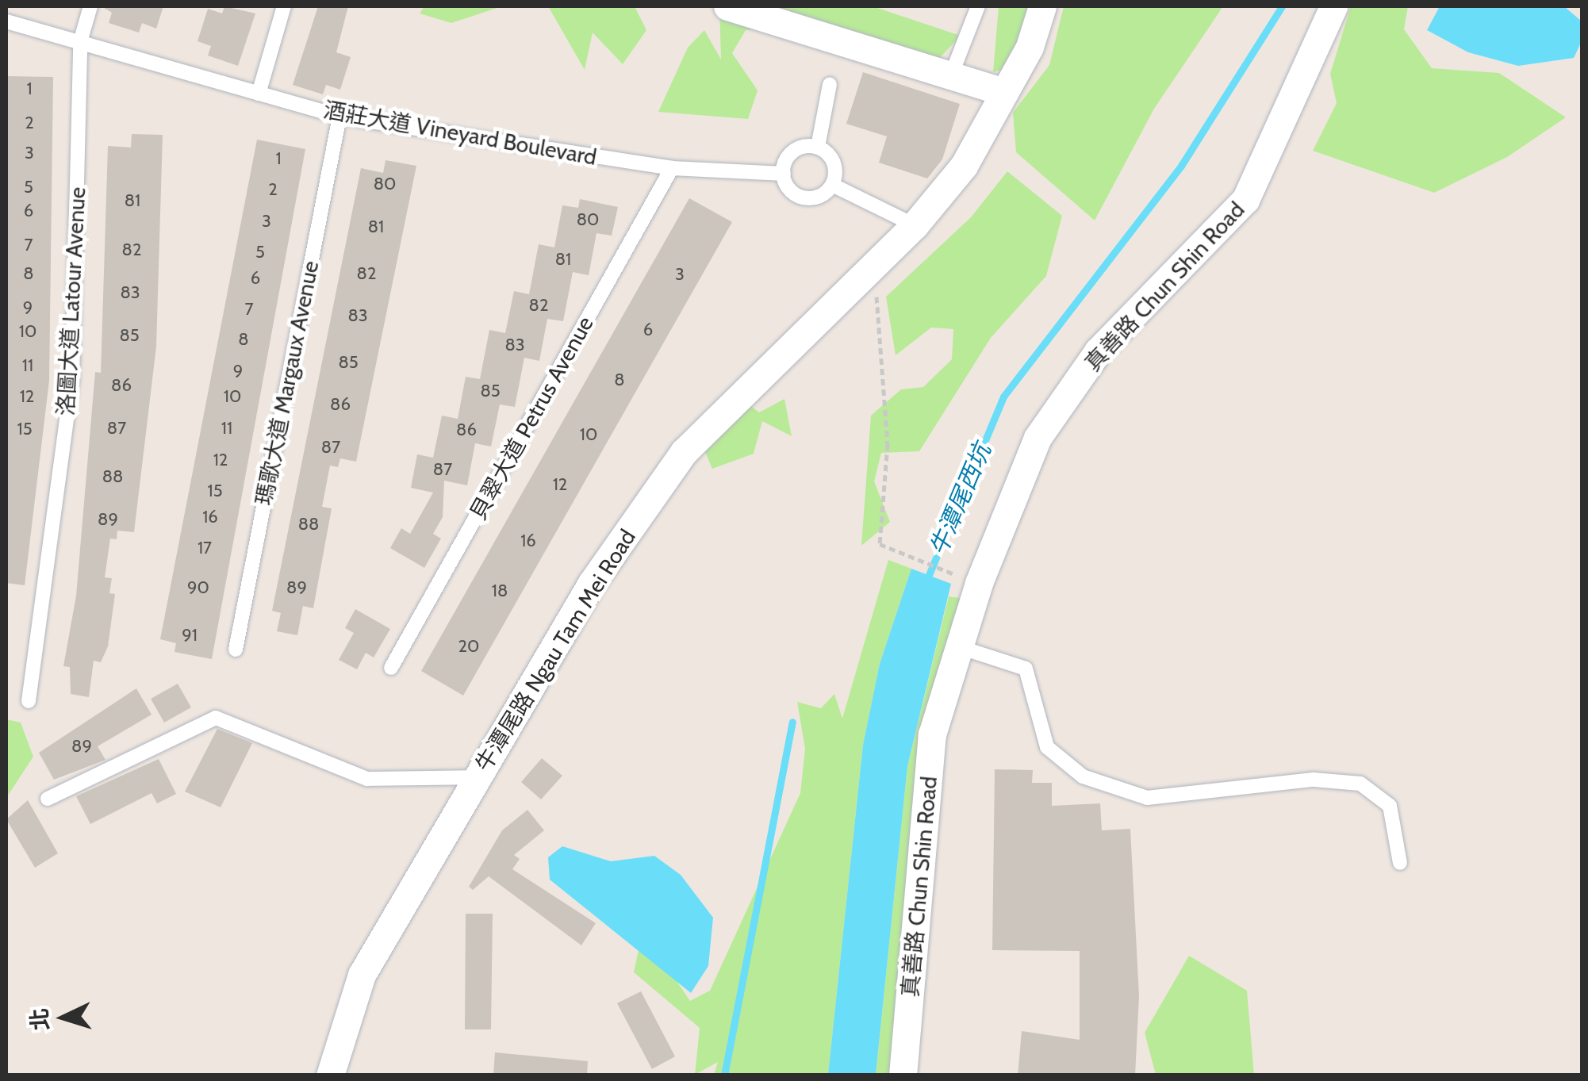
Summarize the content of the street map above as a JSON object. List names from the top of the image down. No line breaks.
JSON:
{"streets":{"street":["真善路 Chun Shin Road","牛潭尾路 Ngau Tam Mei Road"],"lane":["酒莊大道 Vineyard Boulevard","洛圖大道 Latour Avenue","瑪歌大道 Margaux Avenue","貝翠大道 Petrus Avenue"]},"crossings":[["酒莊大道 Vineyard Boulevard","洛圖大道 Latour Avenue"],["酒莊大道 Vineyard Boulevard","瑪歌大道 Margaux Avenue"],["酒莊大道 Vineyard Boulevard","貝翠大道 Petrus Avenue"]],"water":["牛潭尾西坑"],"house_numbers":["1","2","3","1","80","5","2","81","6","80","3","81","7","82","5","81","8","82","3","6","83","82","9","7","83","6","10","85","8","83","85","11","9","8","86","85","12","10","86","87","11","15","86","10","87","12","87","88","12","15","16","89","88","16","17","90","89","18","91","20","89"],"north":"left"}
